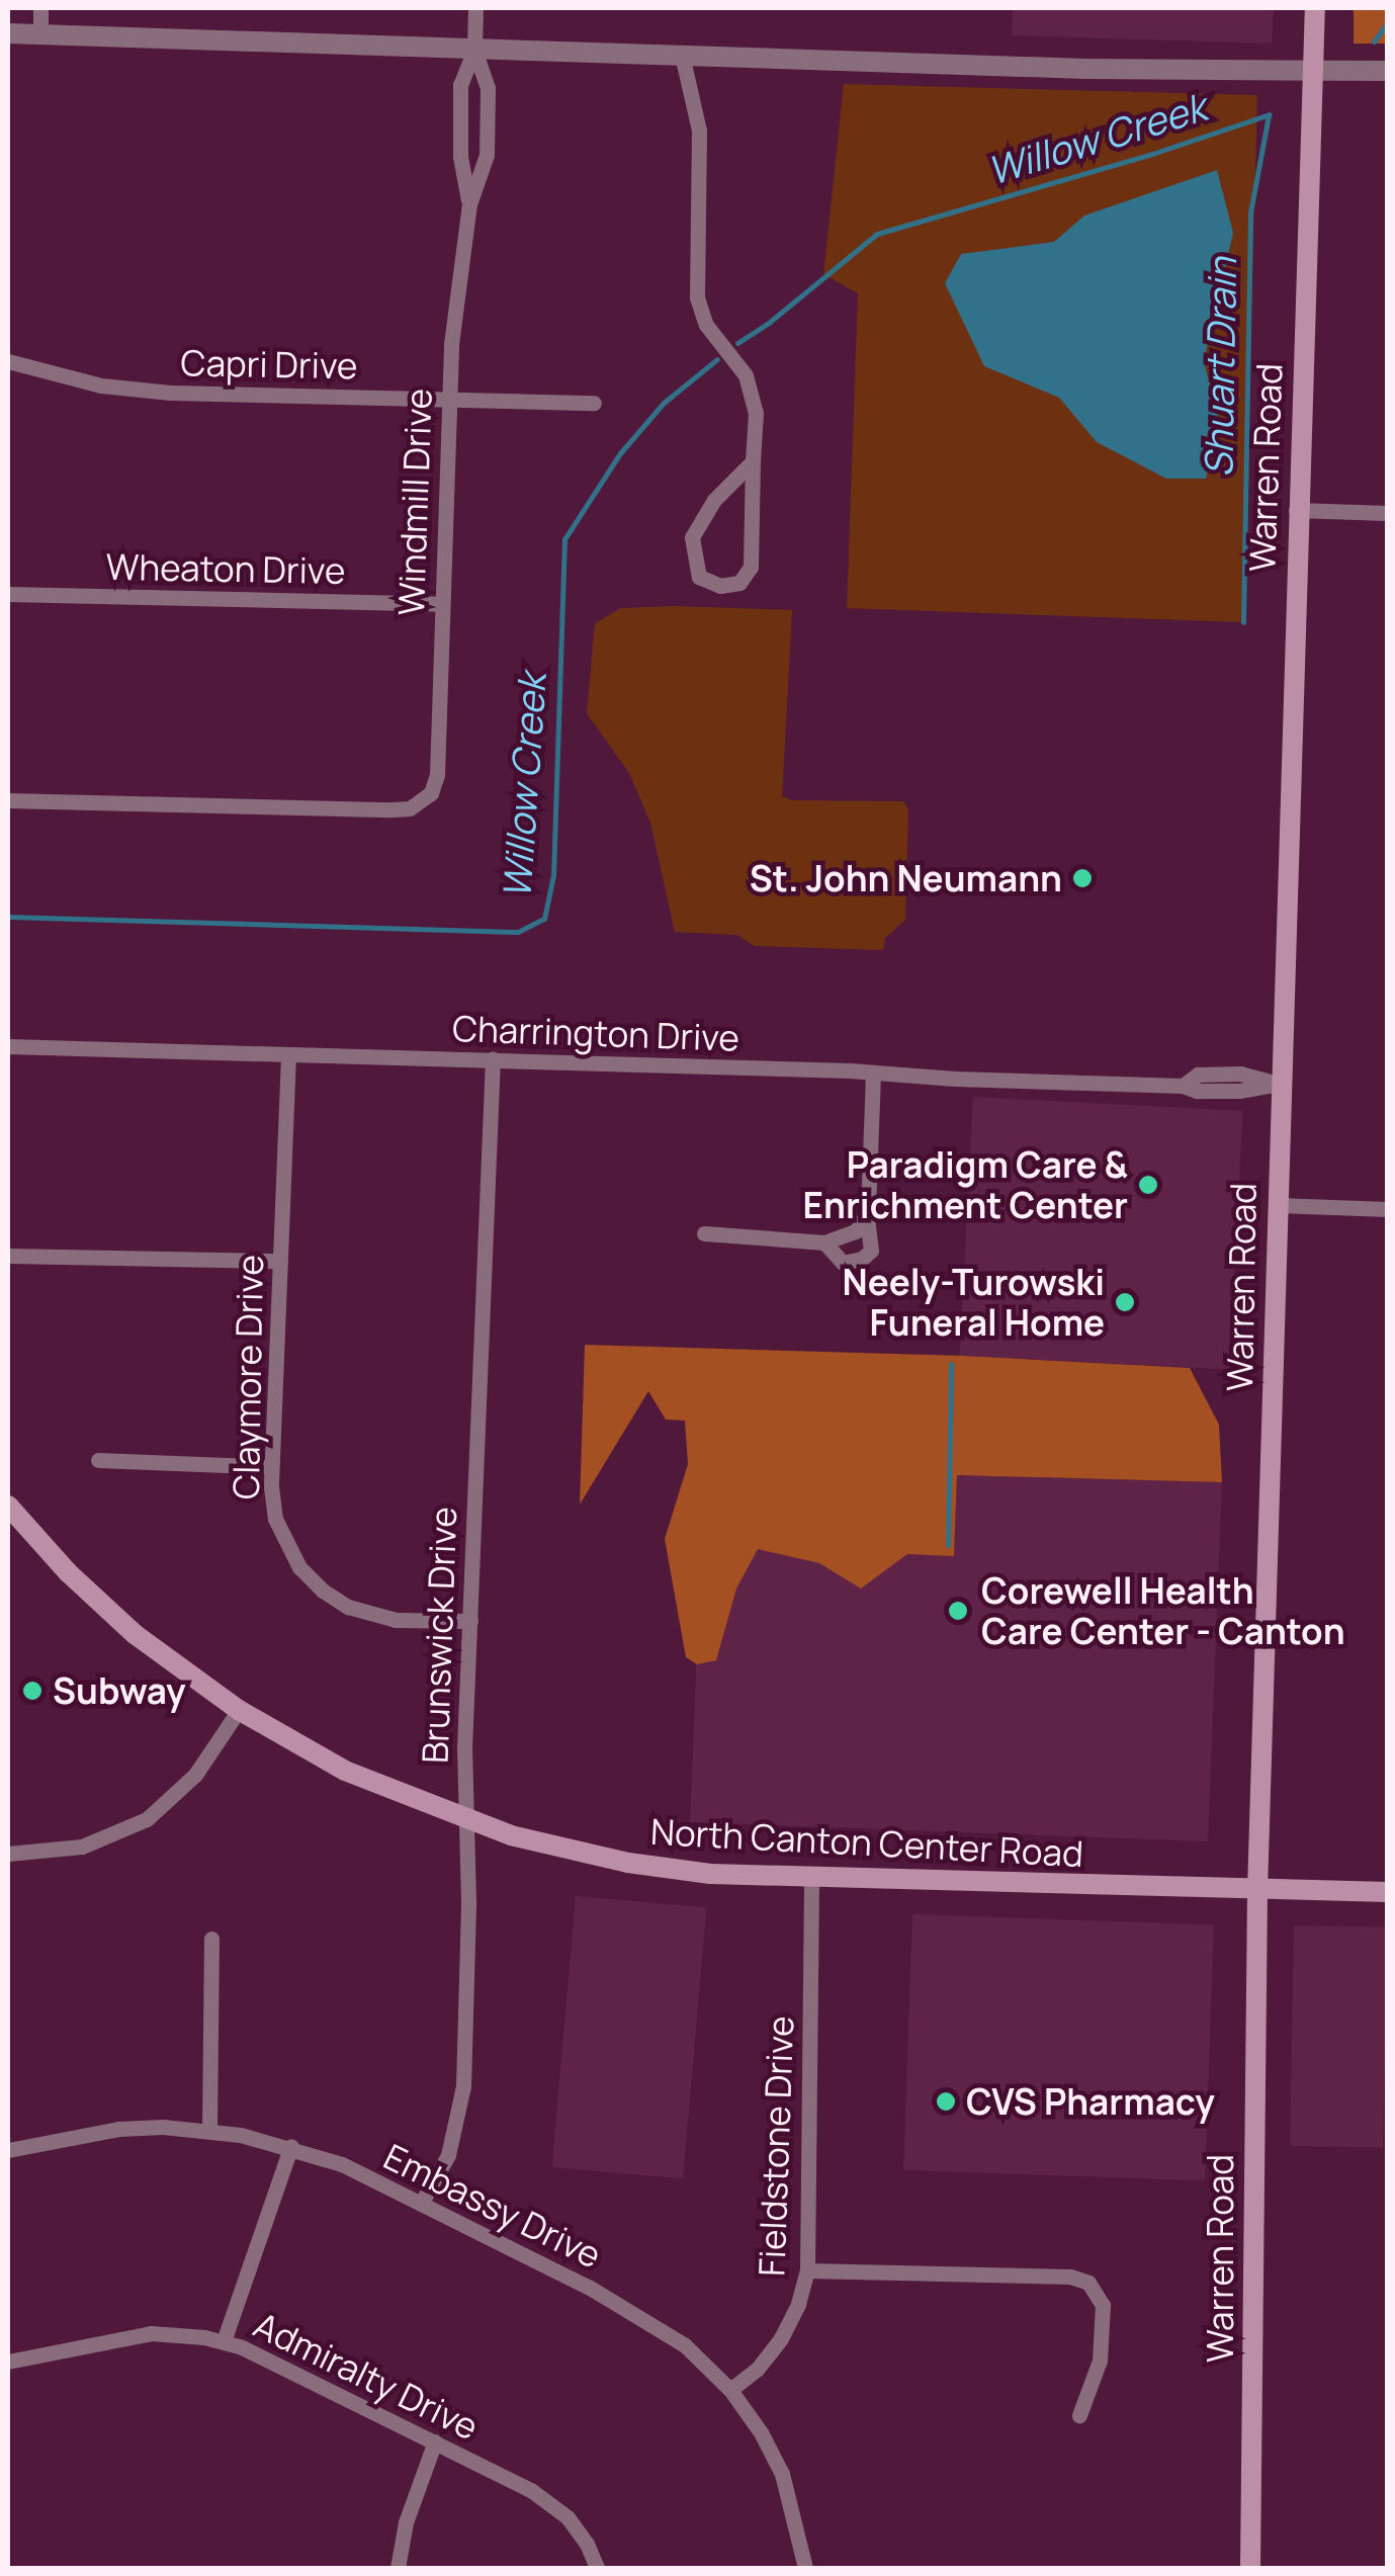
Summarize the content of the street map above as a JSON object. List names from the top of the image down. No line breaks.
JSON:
{"streets":{"main road":["Warren Road","North Canton Center Road"],"street":["Capri Drive","Windmill Drive","Wheaton Drive","Charrington Drive","Claymore Drive","Brunswick Drive","Fieldstone Drive","Embassy Drive","Admiralty Drive"]},"crossings":[["Capri Drive","Windmill Drive"],["Warren Road","Charrington Drive"],["Warren Road","North Canton Center Road"],["Windmill Drive","Wheaton Drive"],["Charrington Drive","Claymore Drive"],["Charrington Drive","Brunswick Drive"],["Claymore Drive","Brunswick Drive"],["Brunswick Drive","North Canton Center Road"],["Brunswick Drive","Embassy Drive"],["North Canton Center Road","Fieldstone Drive"],["Fieldstone Drive","Embassy Drive"]],"water":["Willow Creek","Shuart Drain"],"places":["St. John Neumann","Paradigm Care & Enrichment Center","Neely-Turowski Funeral Home","Corewell Health Care Center - Canton","Subway","CVS Pharmacy"]}
